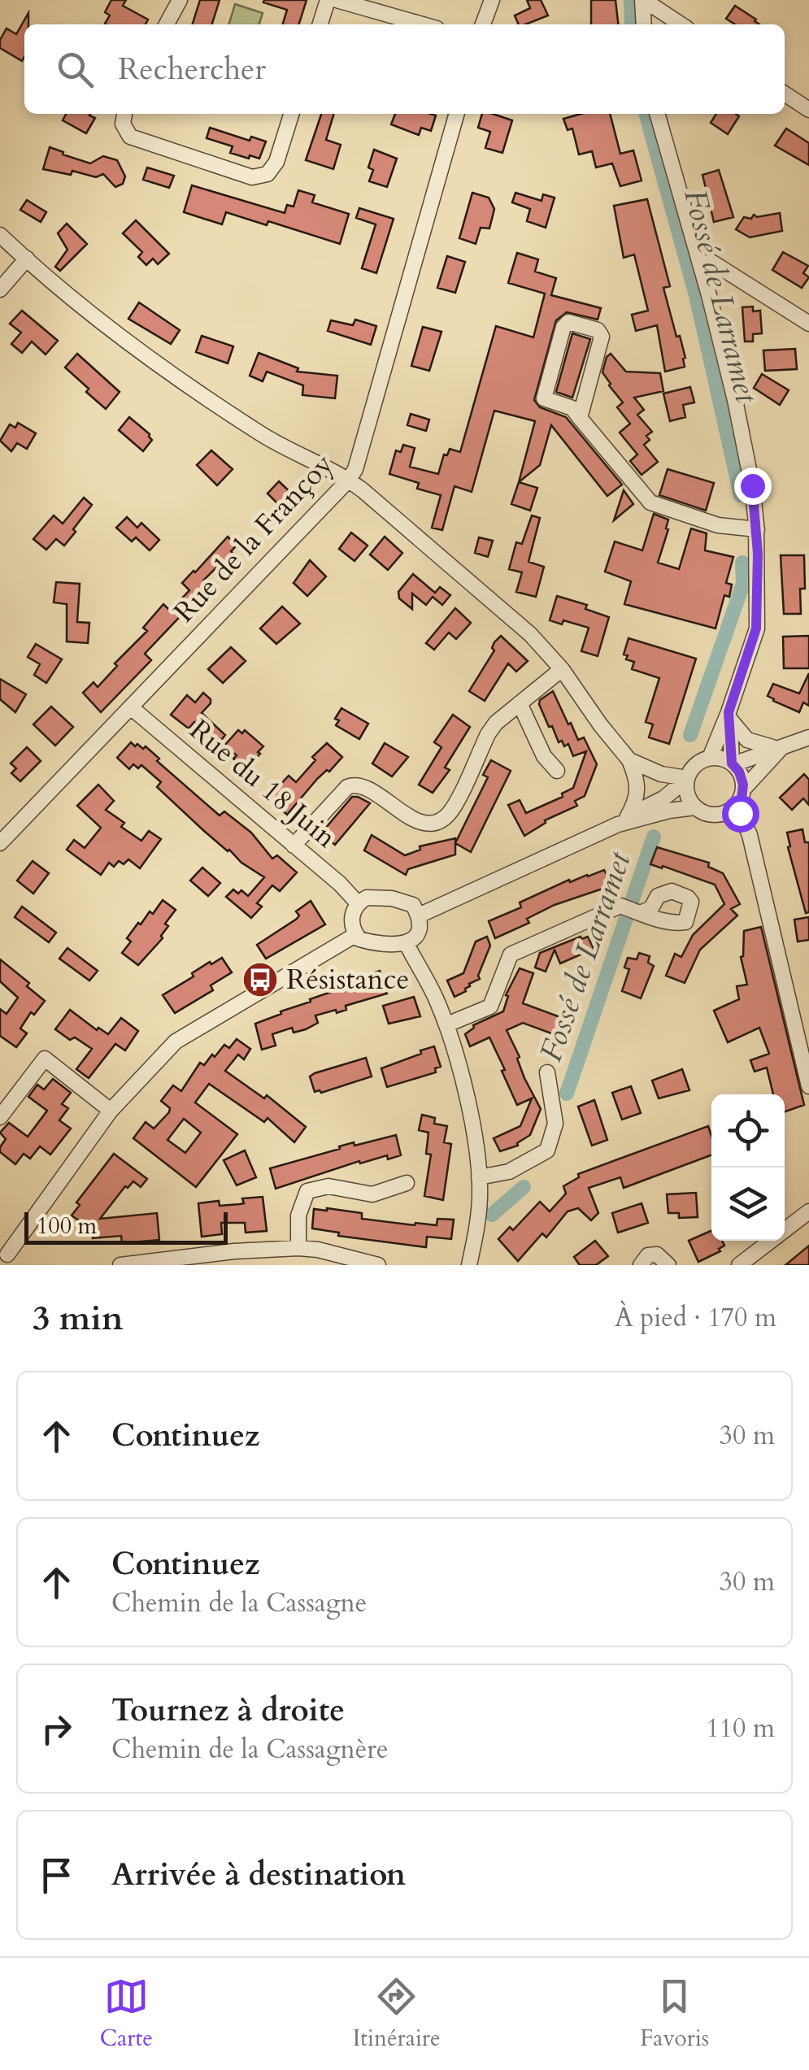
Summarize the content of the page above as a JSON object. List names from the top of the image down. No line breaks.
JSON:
{"streets":{"street":["Rue de la Françoy","Rue du 18 Juin"]},"crossings":[["Rue de la Françoy","Rue du 18 Juin"]],"water":["Fossé de Larramet"],"places":{"bus stop":["Résistance"]},"scale_bar":"100 m","page":{"search":"Rechercher","scale":"100 m","heading":["3 min","À pied · 170 m"],"list":[["Continuez","30 m"],["Continuez","Chemin de la Cassagne","30 m"],["Tournez à droite","Chemin de la Cassagnère","110 m"],"Arrivée à destination"],"nav":["Carte","Itinéraire","Favoris"]}}
